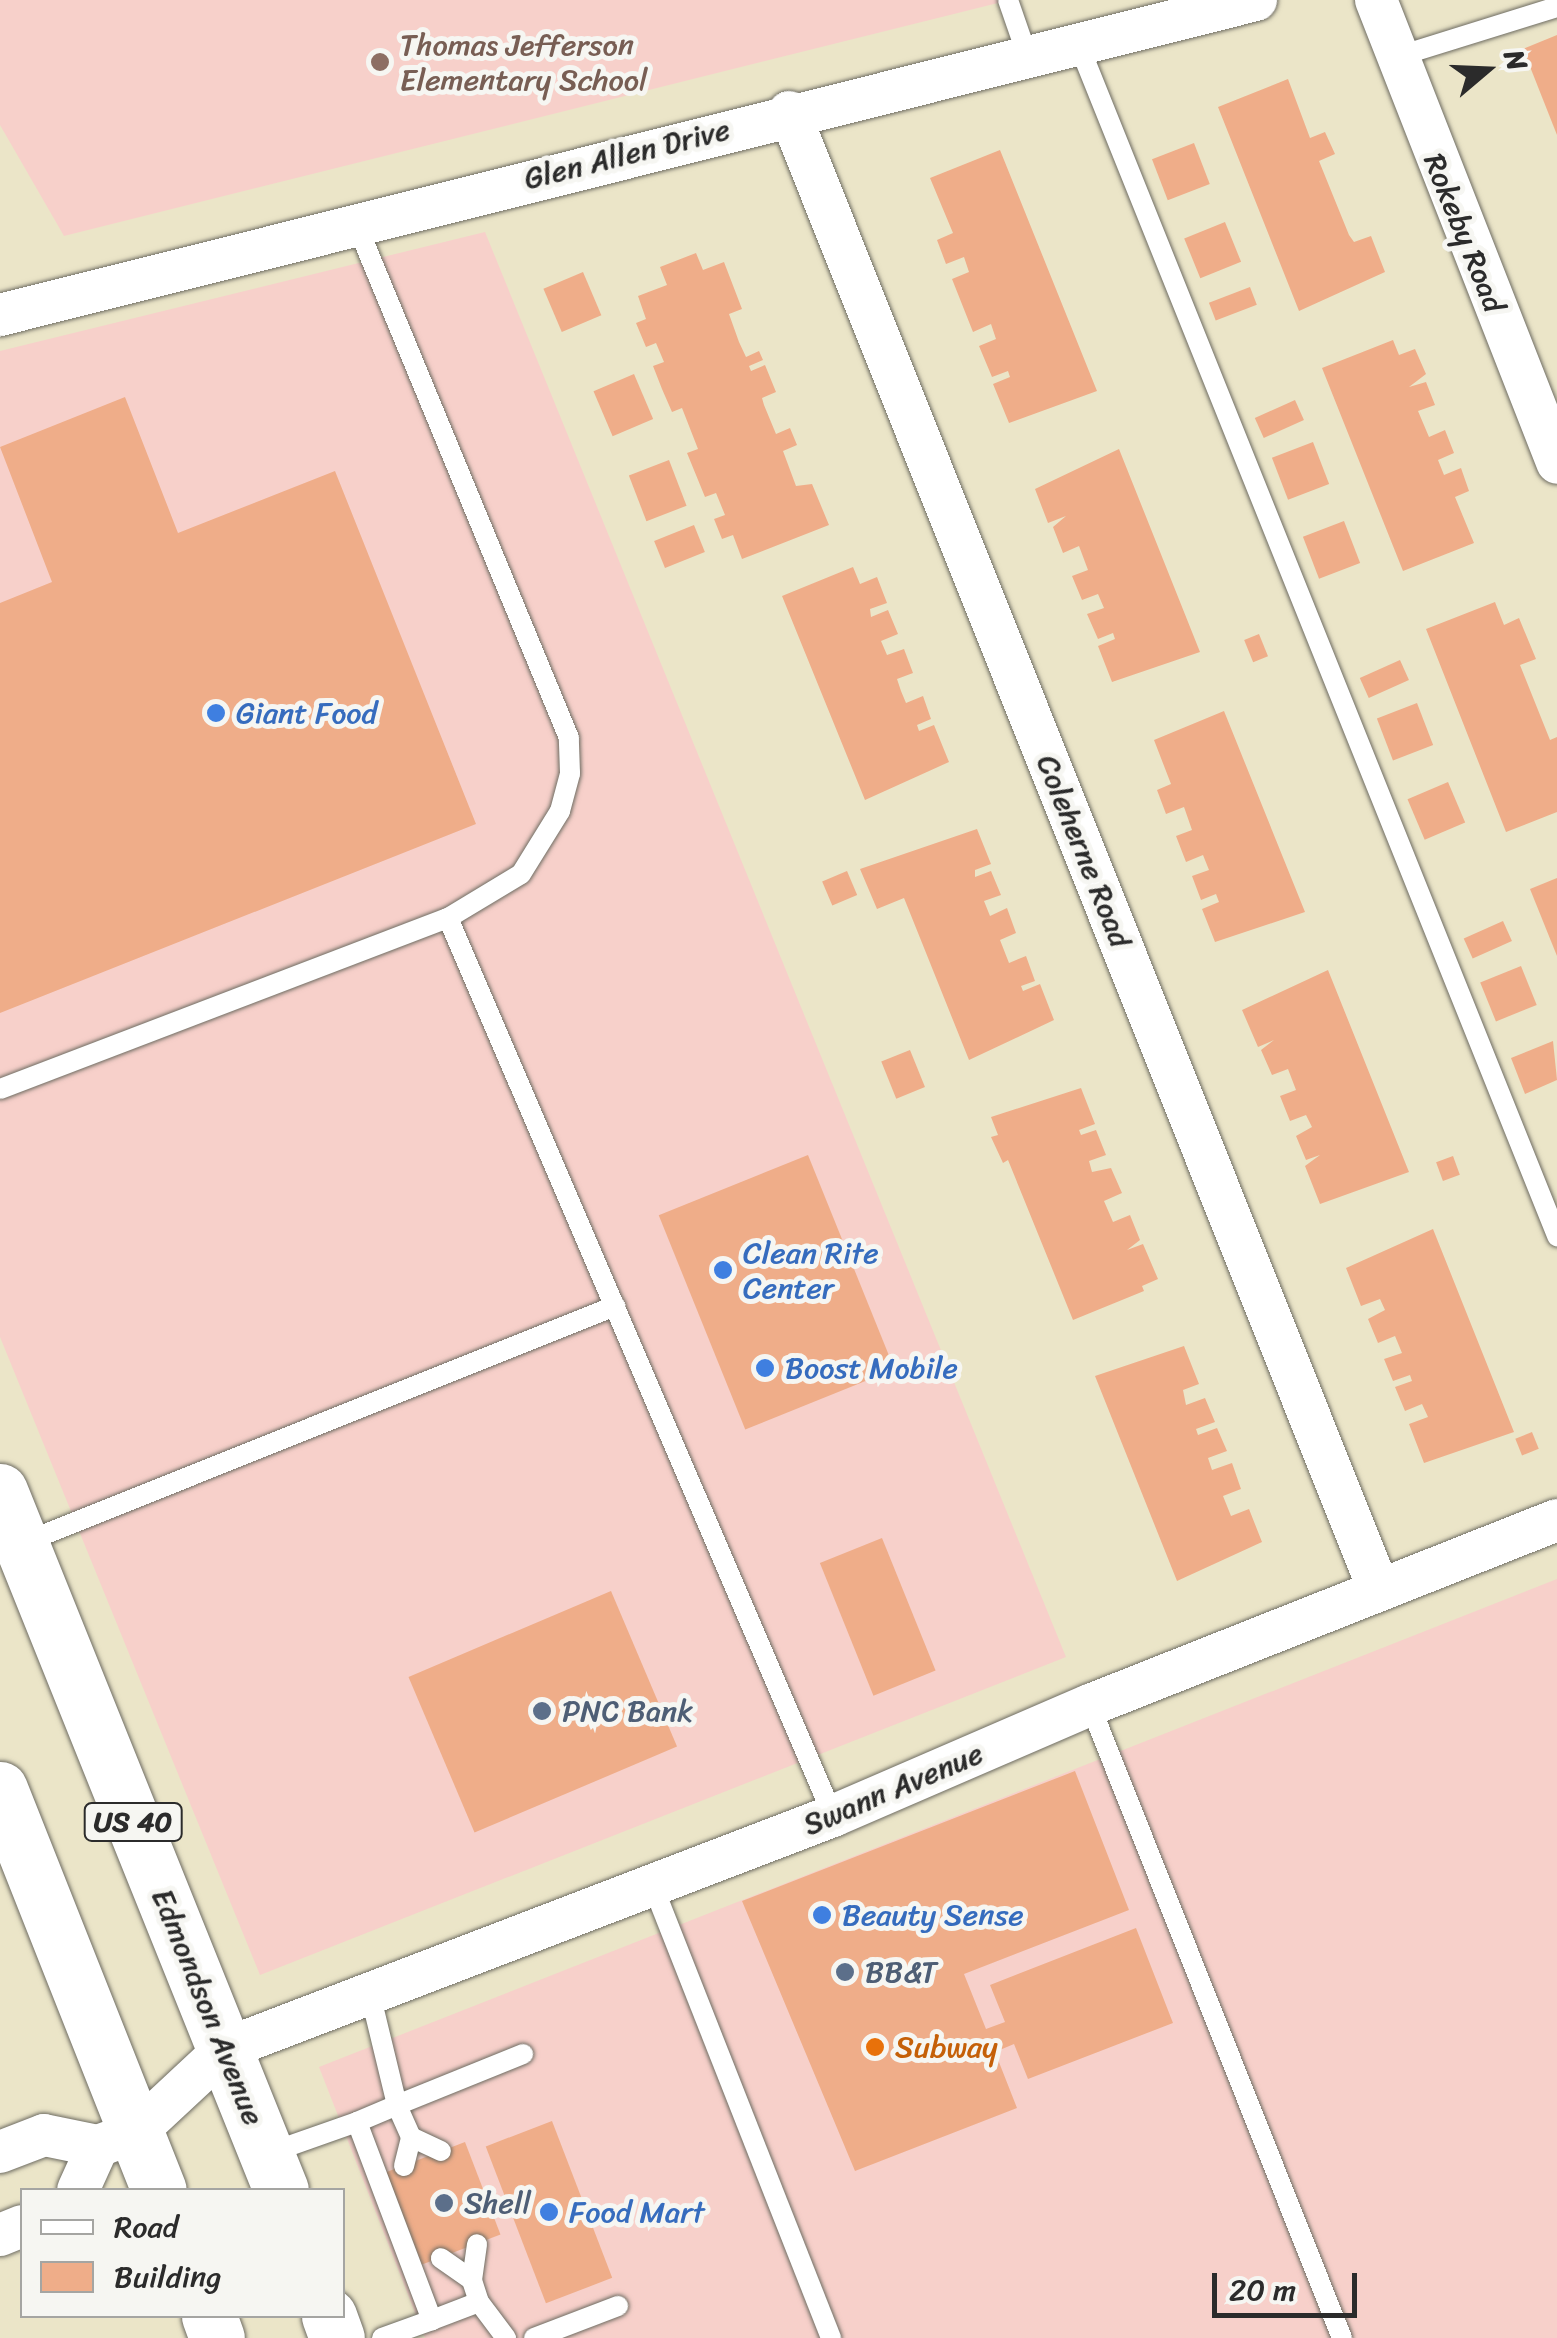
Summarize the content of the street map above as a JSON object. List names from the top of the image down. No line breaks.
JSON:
{"streets":{"main road":["US 40","Edmondson Avenue"],"street":["Glen Allen Drive","Rokeby Road","Coleherne Road","Swann Avenue"]},"crossings":[["Glen Allen Drive","Coleherne Road"],["Coleherne Road","Swann Avenue"],["Swann Avenue","Edmondson Avenue"]],"places":["Thomas Jefferson Elementary School","Giant Food","Clean Rite Center","Boost Mobile","PNC Bank","Beauty Sense","BB&T","Subway","Shell","Food Mart"],"legend":["Road","Building"],"scale_bar":"20 m","north":"right"}
